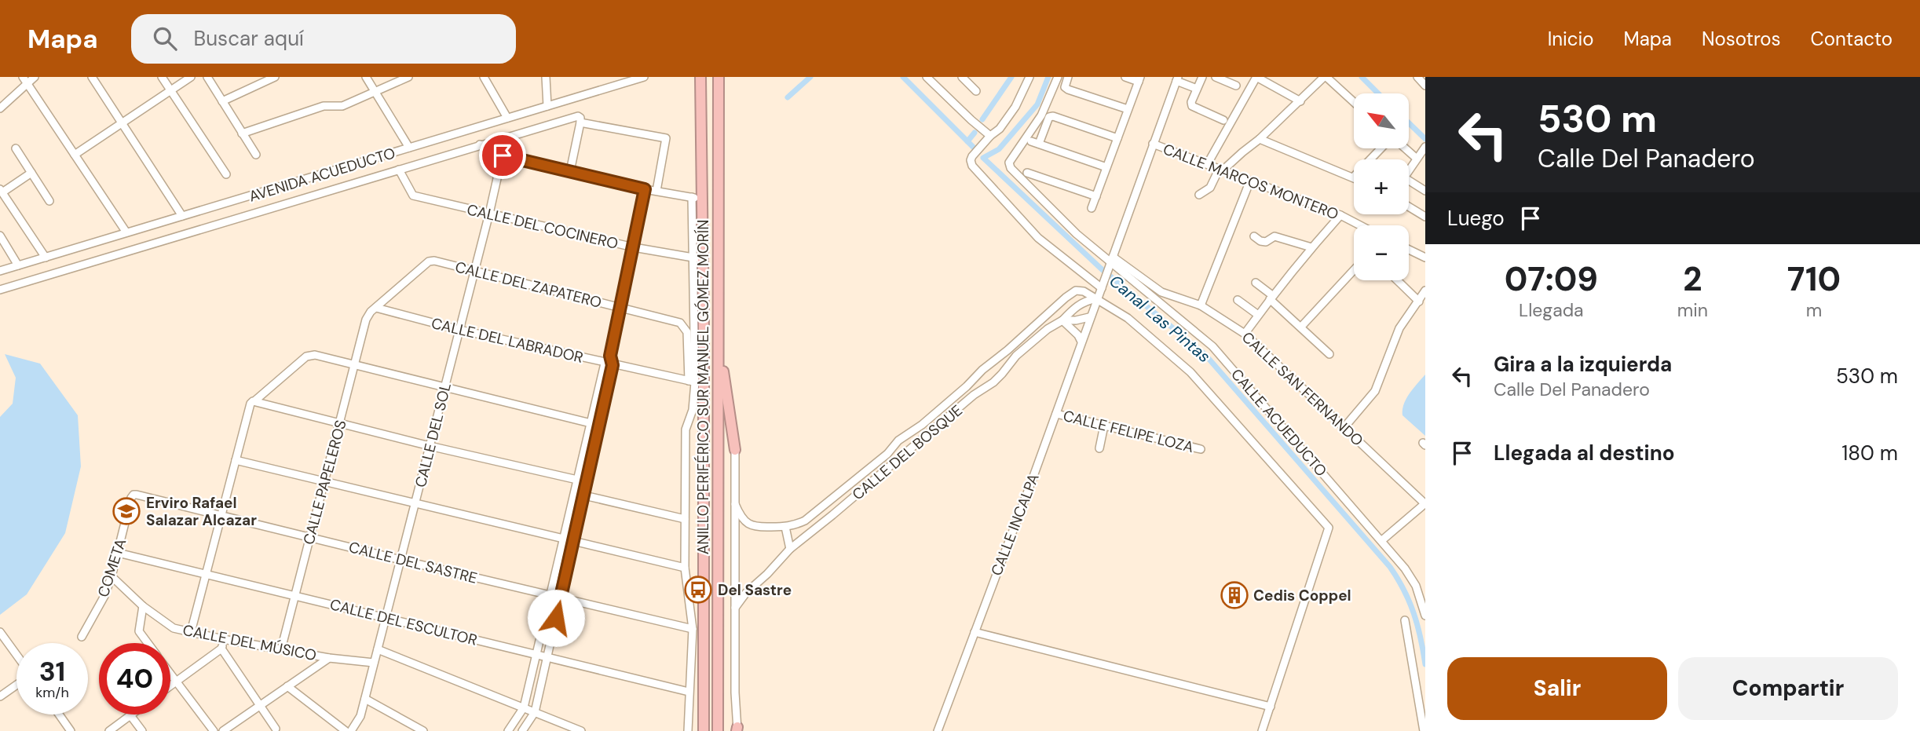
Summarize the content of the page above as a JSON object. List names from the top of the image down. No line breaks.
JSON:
{"streets":{"highway":["ANILLO PERIFÉRICO SUR MANUEL GÓMEZ MORÍN"],"street":["AVENIDA ACUEDUCTO","CALLE MARCOS MONTERO","CALLE DEL COCINERO","CALLE DEL ZAPATERO","CALLE DEL LABRADOR","CALLE SAN FERNANDO","CALLE ACUEDUCTO","CALLE FELIPE LOZA","CALLE DEL SOL","CALLE DEL BOSQUE","CALLE PAPELEROS","CALLE INCALPA","CALLE DEL SASTRE","COMETA","CALLE DEL ESCULTOR","CALLE DEL MÚSICO"]},"crossings":[["AVENIDA ACUEDUCTO","CALLE DEL COCINERO"],["AVENIDA ACUEDUCTO","CALLE DEL SOL"],["CALLE DEL COCINERO","ANILLO PERIFÉRICO SUR MANUEL GÓMEZ MORÍN"],["CALLE DEL COCINERO","CALLE DEL SOL"],["CALLE DEL ZAPATERO","CALLE DEL LABRADOR"],["CALLE DEL ZAPATERO","ANILLO PERIFÉRICO SUR MANUEL GÓMEZ MORÍN"],["CALLE DEL ZAPATERO","CALLE DEL SOL"],["CALLE DEL ZAPATERO","CALLE PAPELEROS"],["CALLE DEL LABRADOR","ANILLO PERIFÉRICO SUR MANUEL GÓMEZ MORÍN"],["CALLE DEL LABRADOR","CALLE DEL SOL"],["CALLE SAN FERNANDO","CALLE ACUEDUCTO"],["CALLE FELIPE LOZA","CALLE INCALPA"],["CALLE DEL SOL","CALLE DEL SASTRE"],["CALLE DEL SOL","CALLE DEL ESCULTOR"],["CALLE DEL SOL","CALLE DEL MÚSICO"],["CALLE DEL BOSQUE","CALLE INCALPA"],["CALLE PAPELEROS","CALLE DEL SASTRE"],["CALLE PAPELEROS","CALLE DEL ESCULTOR"],["CALLE PAPELEROS","CALLE DEL MÚSICO"],["CALLE DEL SASTRE","COMETA"],["COMETA","CALLE DEL ESCULTOR"],["COMETA","CALLE DEL MÚSICO"]],"water":["Canal Las Pintas"],"places":{"school or university":["Erviro Rafael Salazar Alcazar"],"bus stop":["Del Sastre"],"building":["Cedis Coppel"]},"north":"top left","page":{"header":"Mapa","search":"Buscar aquí","nav":["Inicio","Mapa","Nosotros","Contacto"],"turn":["530 m","Calle Del Panadero"],"map_buttons":["+","−"],"then":"Luego","eta":["07:09","Llegada","2","min","710","m"],"list":[{"name":"Gira a la izquierda","note":"Calle Del Panadero","value":"530 m"},{"name":"Llegada al destino","value":"180 m"}],"speed":"31 km/h","limit":"40","buttons":["Salir","Compartir"]}}
